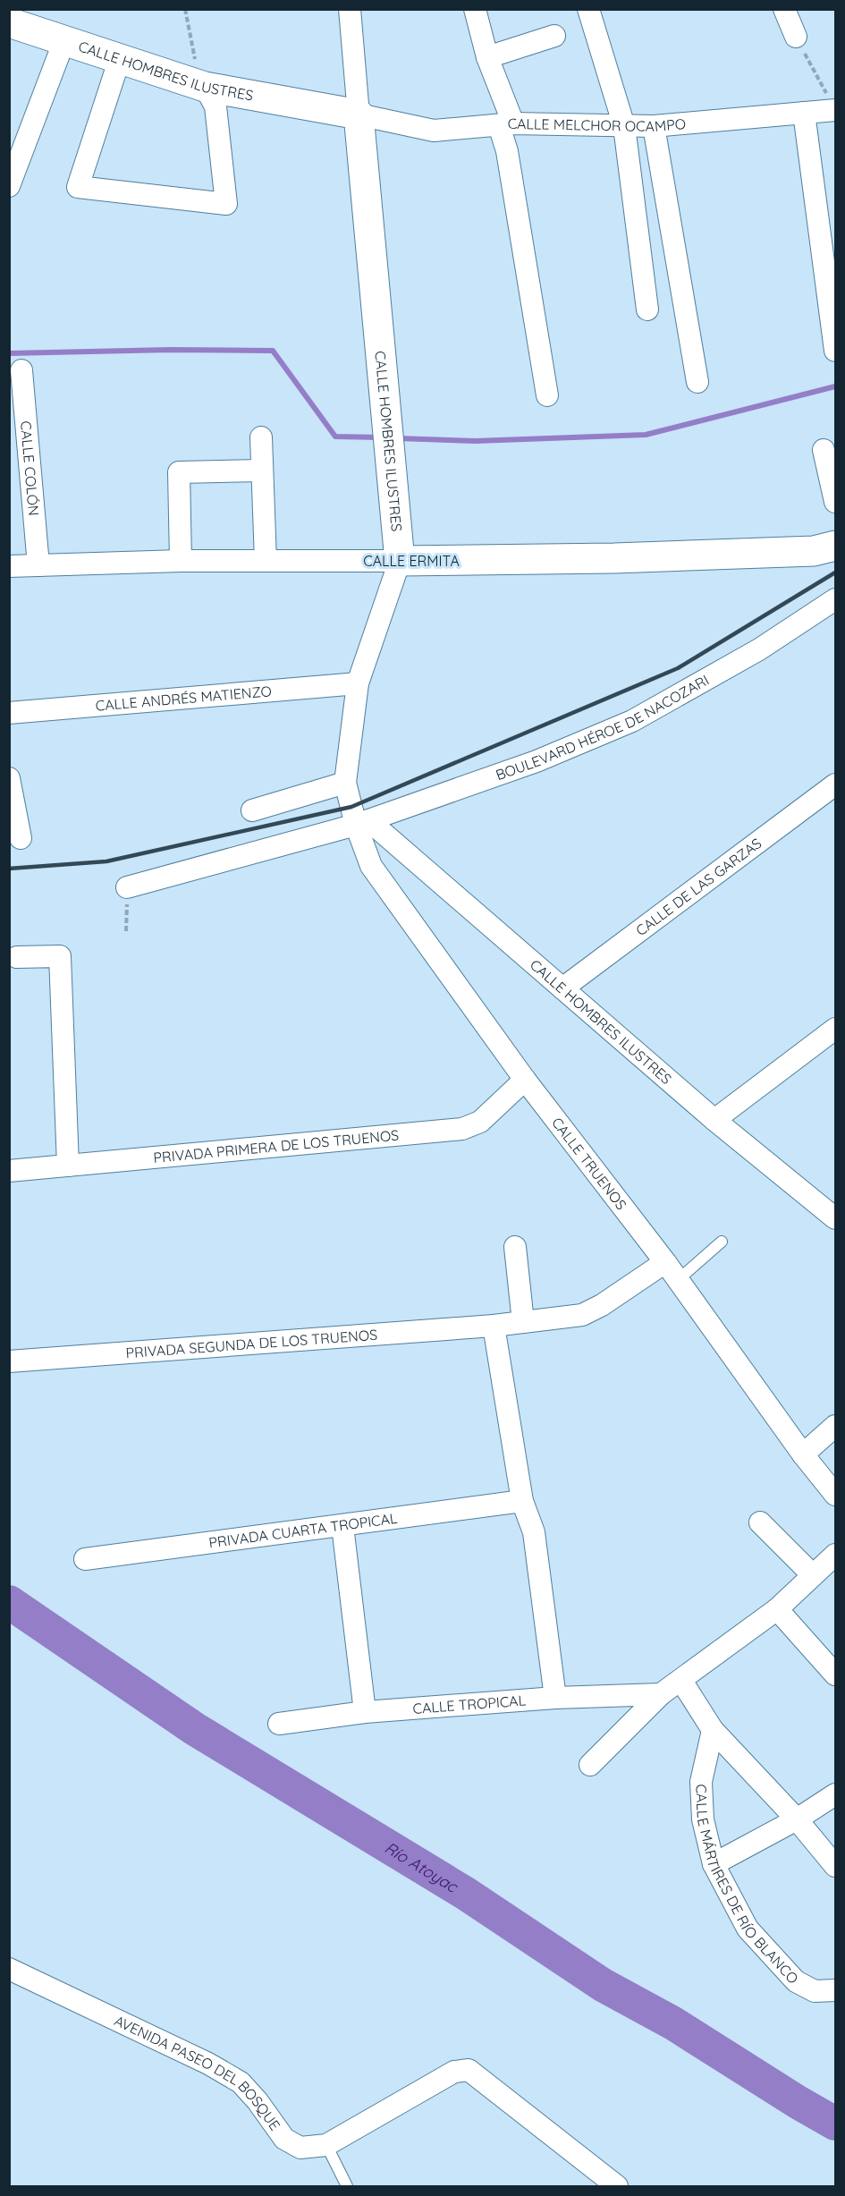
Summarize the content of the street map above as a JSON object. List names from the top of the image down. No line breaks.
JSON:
{"streets":{"street":["CALLE HOMBRES ILUSTRES","CALLE MELCHOR OCAMPO","CALLE COLÓN","CALLE ERMITA","CALLE ANDRÉS MATIENZO","BOULEVARD HÉROE DE NACOZARI","CALLE DE LAS GARZAS","PRIVADA PRIMERA DE LOS TRUENOS","CALLE TRUENOS","PRIVADA SEGUNDA DE LOS TRUENOS","PRIVADA CUARTA TROPICAL","CALLE TROPICAL","CALLE MÁRTIRES DE RÍO BLANCO","AVENIDA PASEO DEL BOSQUE"]},"crossings":[["CALLE HOMBRES ILUSTRES","CALLE MELCHOR OCAMPO"],["CALLE HOMBRES ILUSTRES","CALLE ERMITA"],["CALLE HOMBRES ILUSTRES","CALLE ANDRÉS MATIENZO"],["CALLE HOMBRES ILUSTRES","BOULEVARD HÉROE DE NACOZARI"],["CALLE HOMBRES ILUSTRES","CALLE DE LAS GARZAS"],["CALLE HOMBRES ILUSTRES","CALLE TRUENOS"],["CALLE COLÓN","CALLE ERMITA"],["BOULEVARD HÉROE DE NACOZARI","CALLE TRUENOS"],["PRIVADA PRIMERA DE LOS TRUENOS","CALLE TRUENOS"],["CALLE TRUENOS","PRIVADA SEGUNDA DE LOS TRUENOS"]],"water":["Río Atoyac"]}
